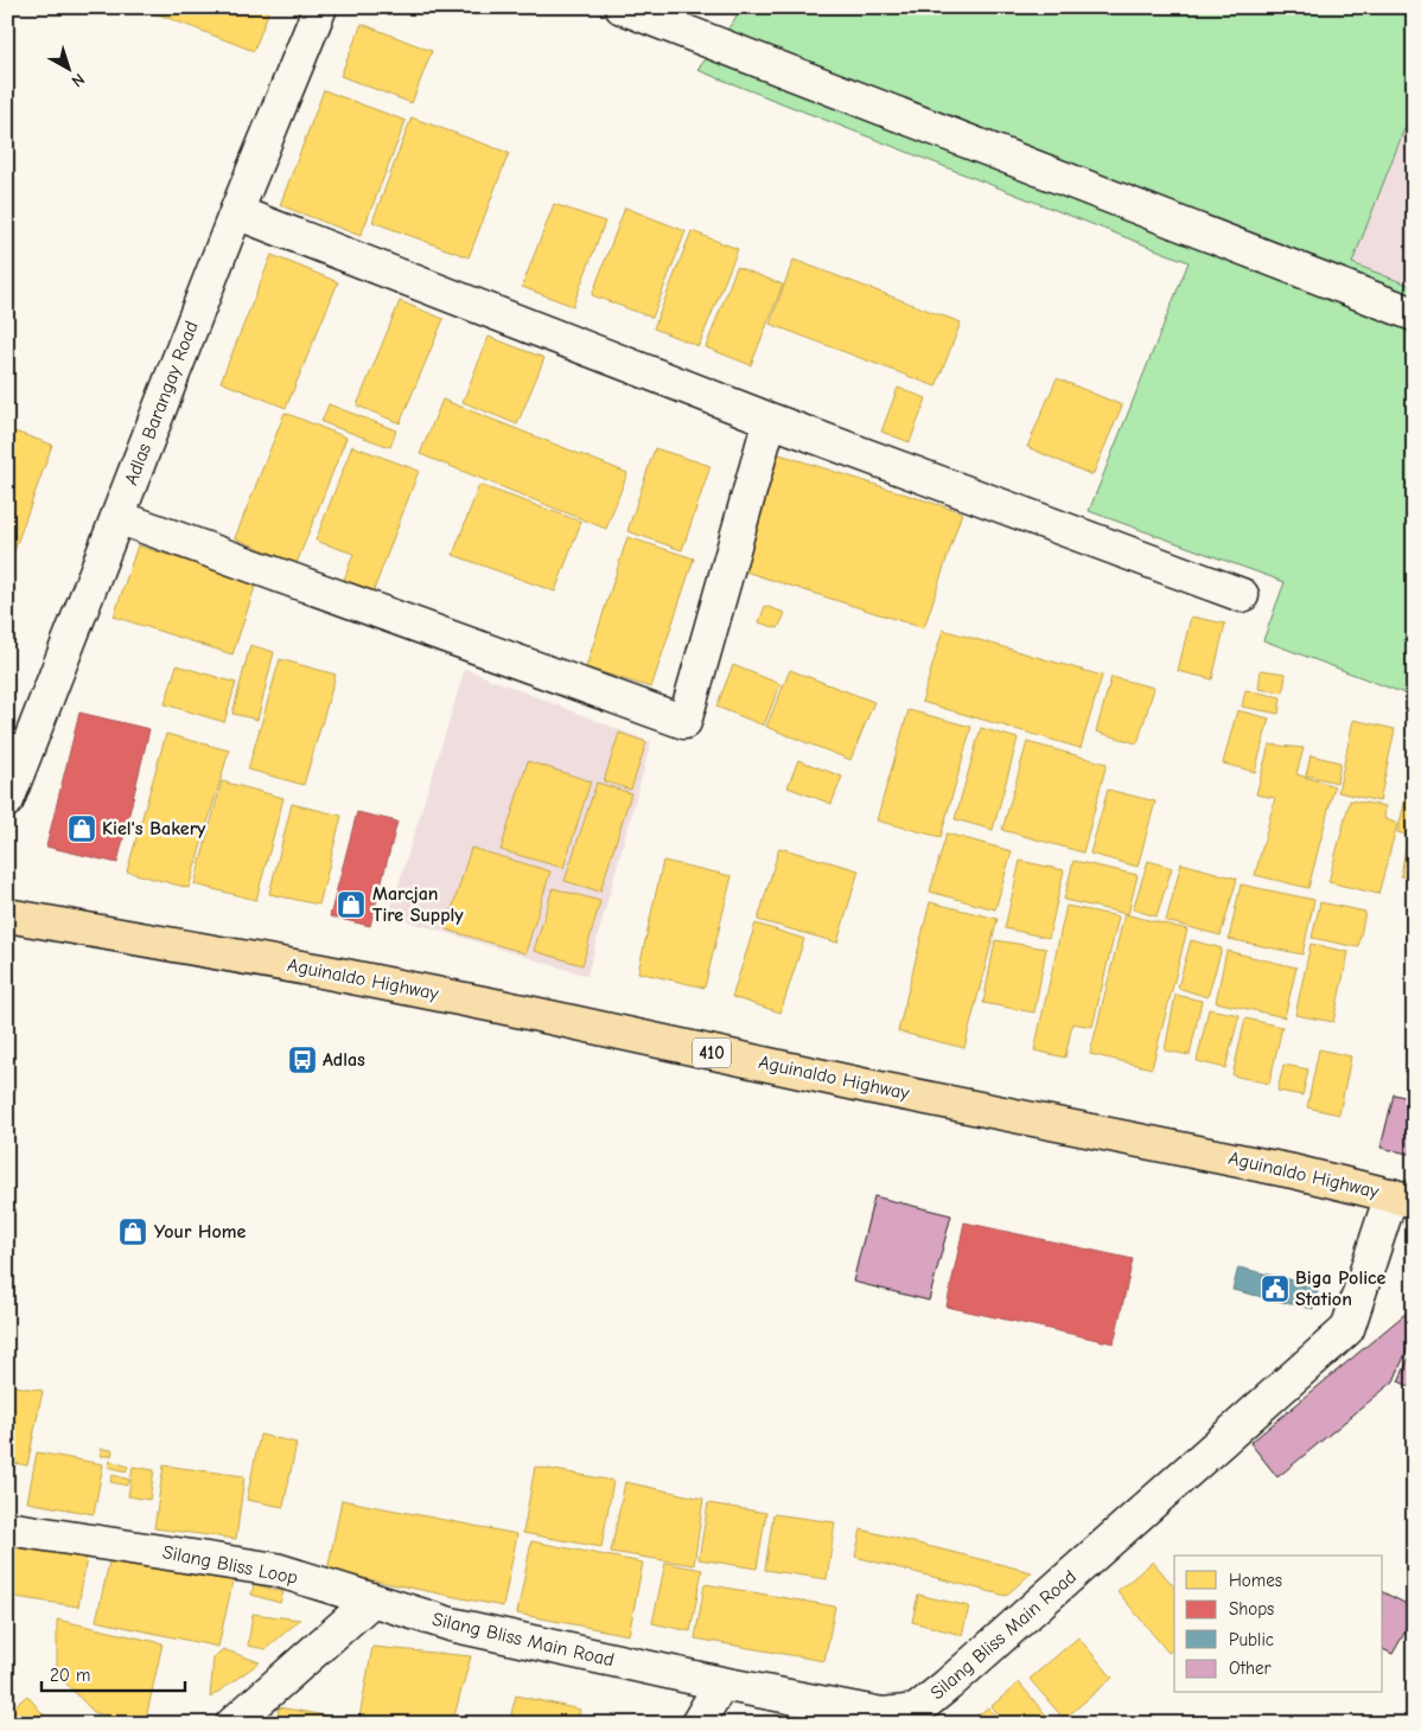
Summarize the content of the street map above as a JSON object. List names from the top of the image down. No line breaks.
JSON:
{"streets":{"main road":["Aguinaldo Highway","410"],"street":["Adlas Barangay Road","Silang Bliss Loop","Silang Bliss Main Road"]},"crossings":[["Aguinaldo Highway","Silang Bliss Main Road"],["Silang Bliss Loop","Silang Bliss Main Road"]],"places":{"shop":["Kiel's Bakery","Marcjan Tire Supply","Your Home"],"bus stop":["Adlas"],"public building":["Biga Police Station"]},"legend":["Homes","Shops","Public","Other"],"scale_bar":"20 m","north":"bottom right"}
